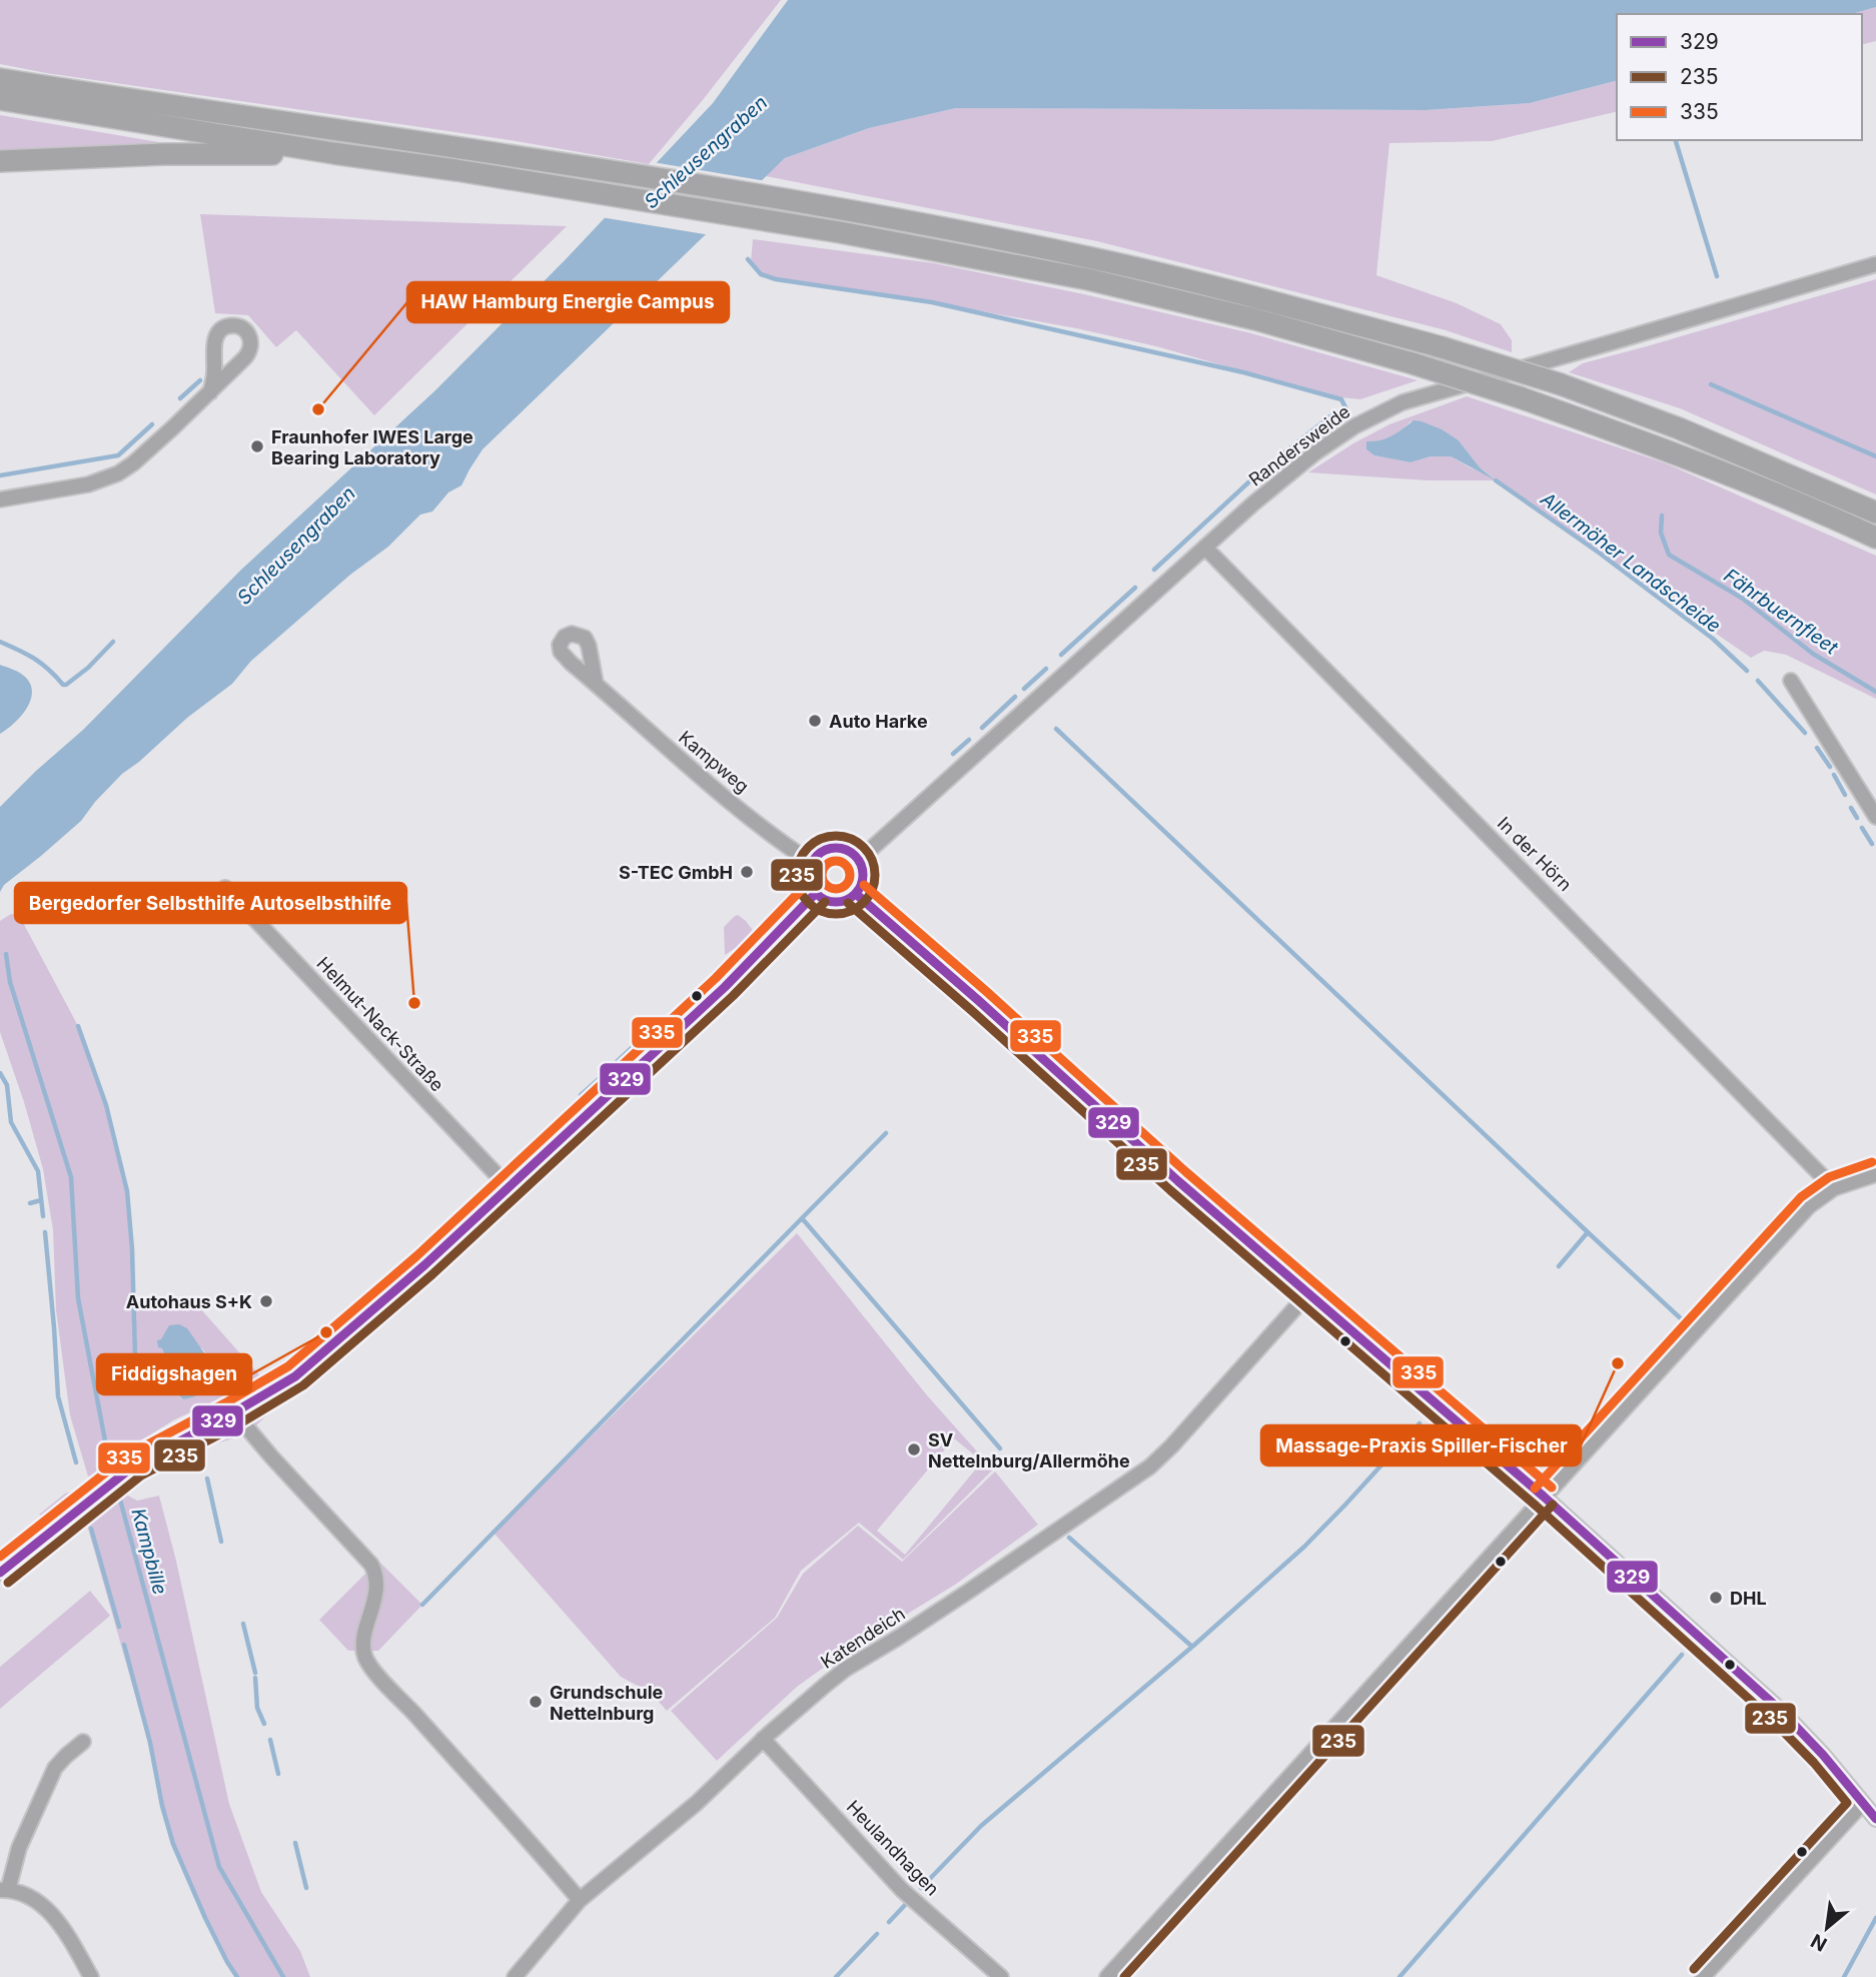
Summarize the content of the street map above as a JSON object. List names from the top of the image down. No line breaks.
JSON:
{"streets":{"street":["Randersweide","Kampweg","In der Hörn","Helmut-Nack-Straße","Katendeich","Heulandhagen"]},"crossings":[["Randersweide","Kampweg"],["Randersweide","In der Hörn"],["Katendeich","Heulandhagen"]],"water":["Schleusengraben","Allermöher Landscheide","Fährbuernfleet","Kampbille"],"places":["HAW Hamburg Energie Campus","Fraunhofer IWES Large Bearing Laboratory","Auto Harke","S-TEC GmbH","Bergedorfer Selbsthilfe Autoselbsthilfe","Autohaus S+K","Fiddigshagen","Massage-Praxis Spiller-Fischer","SV Nettelnburg/Allermöhe","DHL","Grundschule Nettelnburg"],"lines":["transit line 235","transit line 329","transit line 335"],"legend":["329","235","335"],"north":"bottom left"}
